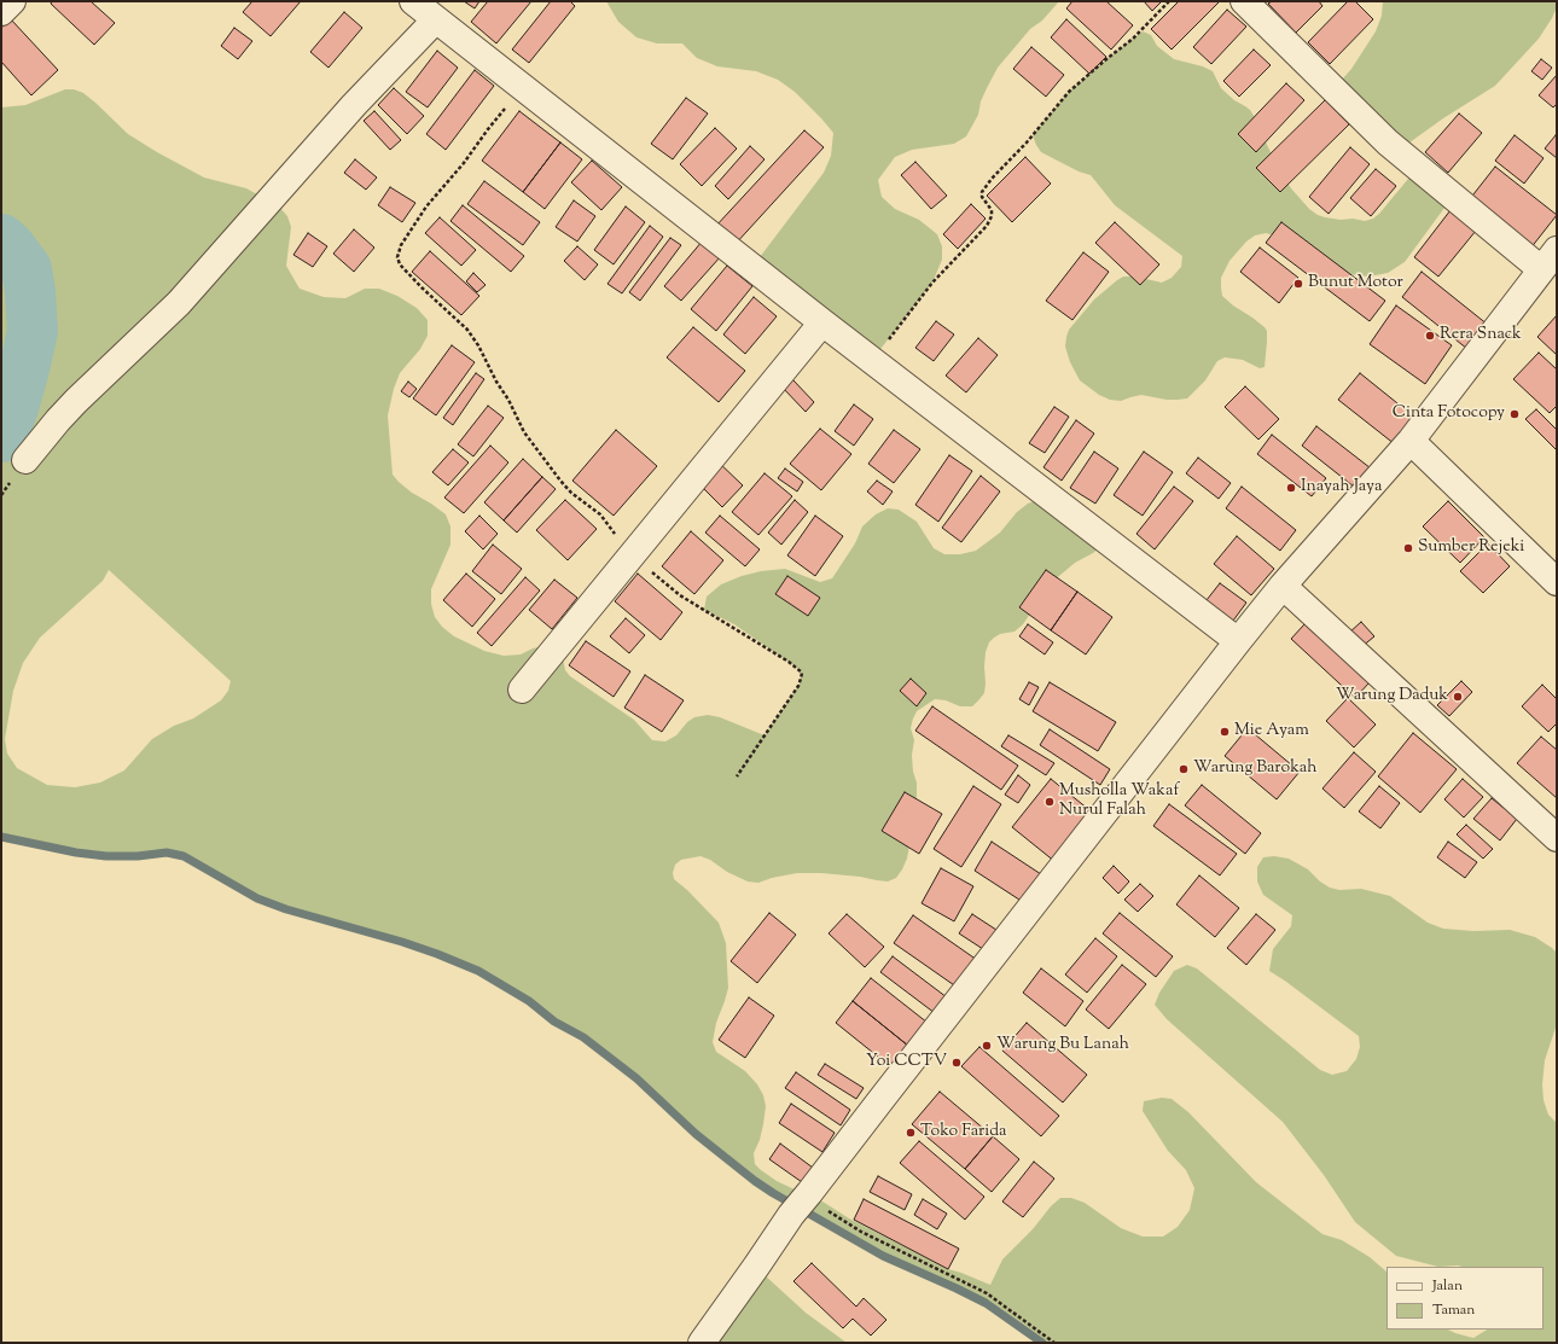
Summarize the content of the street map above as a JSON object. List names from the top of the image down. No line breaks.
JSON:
{"places":["Bunut Motor","Rera Snack","Cinta Fotocopy","Inayah Jaya","Sumber Rejeki","Warung Daduk","Mie Ayam","Warung Barokah","Musholla Wakaf Nurul Falah","Warung Bu Lanah","Yoi CCTV","Toko Farida"],"legend":["Jalan","Taman"]}
